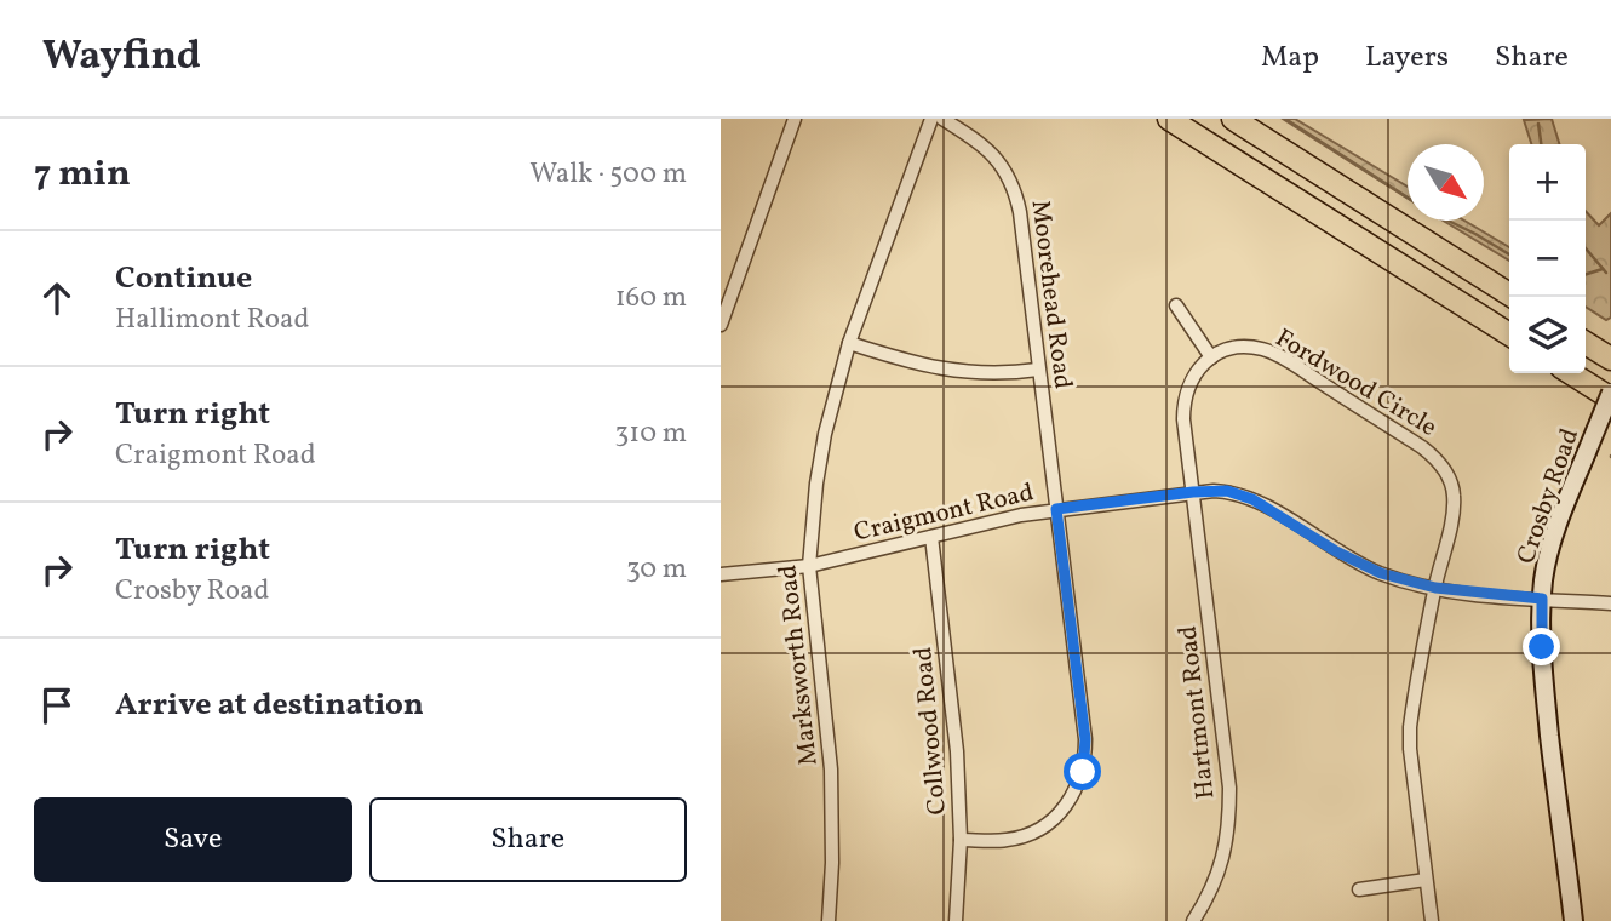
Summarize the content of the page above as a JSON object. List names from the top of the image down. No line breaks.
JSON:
{"streets":{"main road":["Crosby Road"],"street":["Moorehead Road","Fordwood Circle","Craigmont Road","Marksworth Road","Hartmont Road","Collwood Road"]},"crossings":[["Moorehead Road","Craigmont Road"],["Moorehead Road","Collwood Road"],["Fordwood Circle","Craigmont Road"],["Crosby Road","Craigmont Road"],["Craigmont Road","Marksworth Road"],["Craigmont Road","Hartmont Road"],["Craigmont Road","Collwood Road"]],"north":"bottom right","page":{"header":"Wayfind","nav":["Map","Layers","Share"],"heading":["7 min","Walk · 500 m"],"map_buttons":["+","−"],"list":[["Continue","Hallimont Road","160 m"],["Turn right","Craigmont Road","310 m"],["Turn right","Crosby Road","30 m"],"Arrive at destination"],"buttons":["Save","Share"]}}
